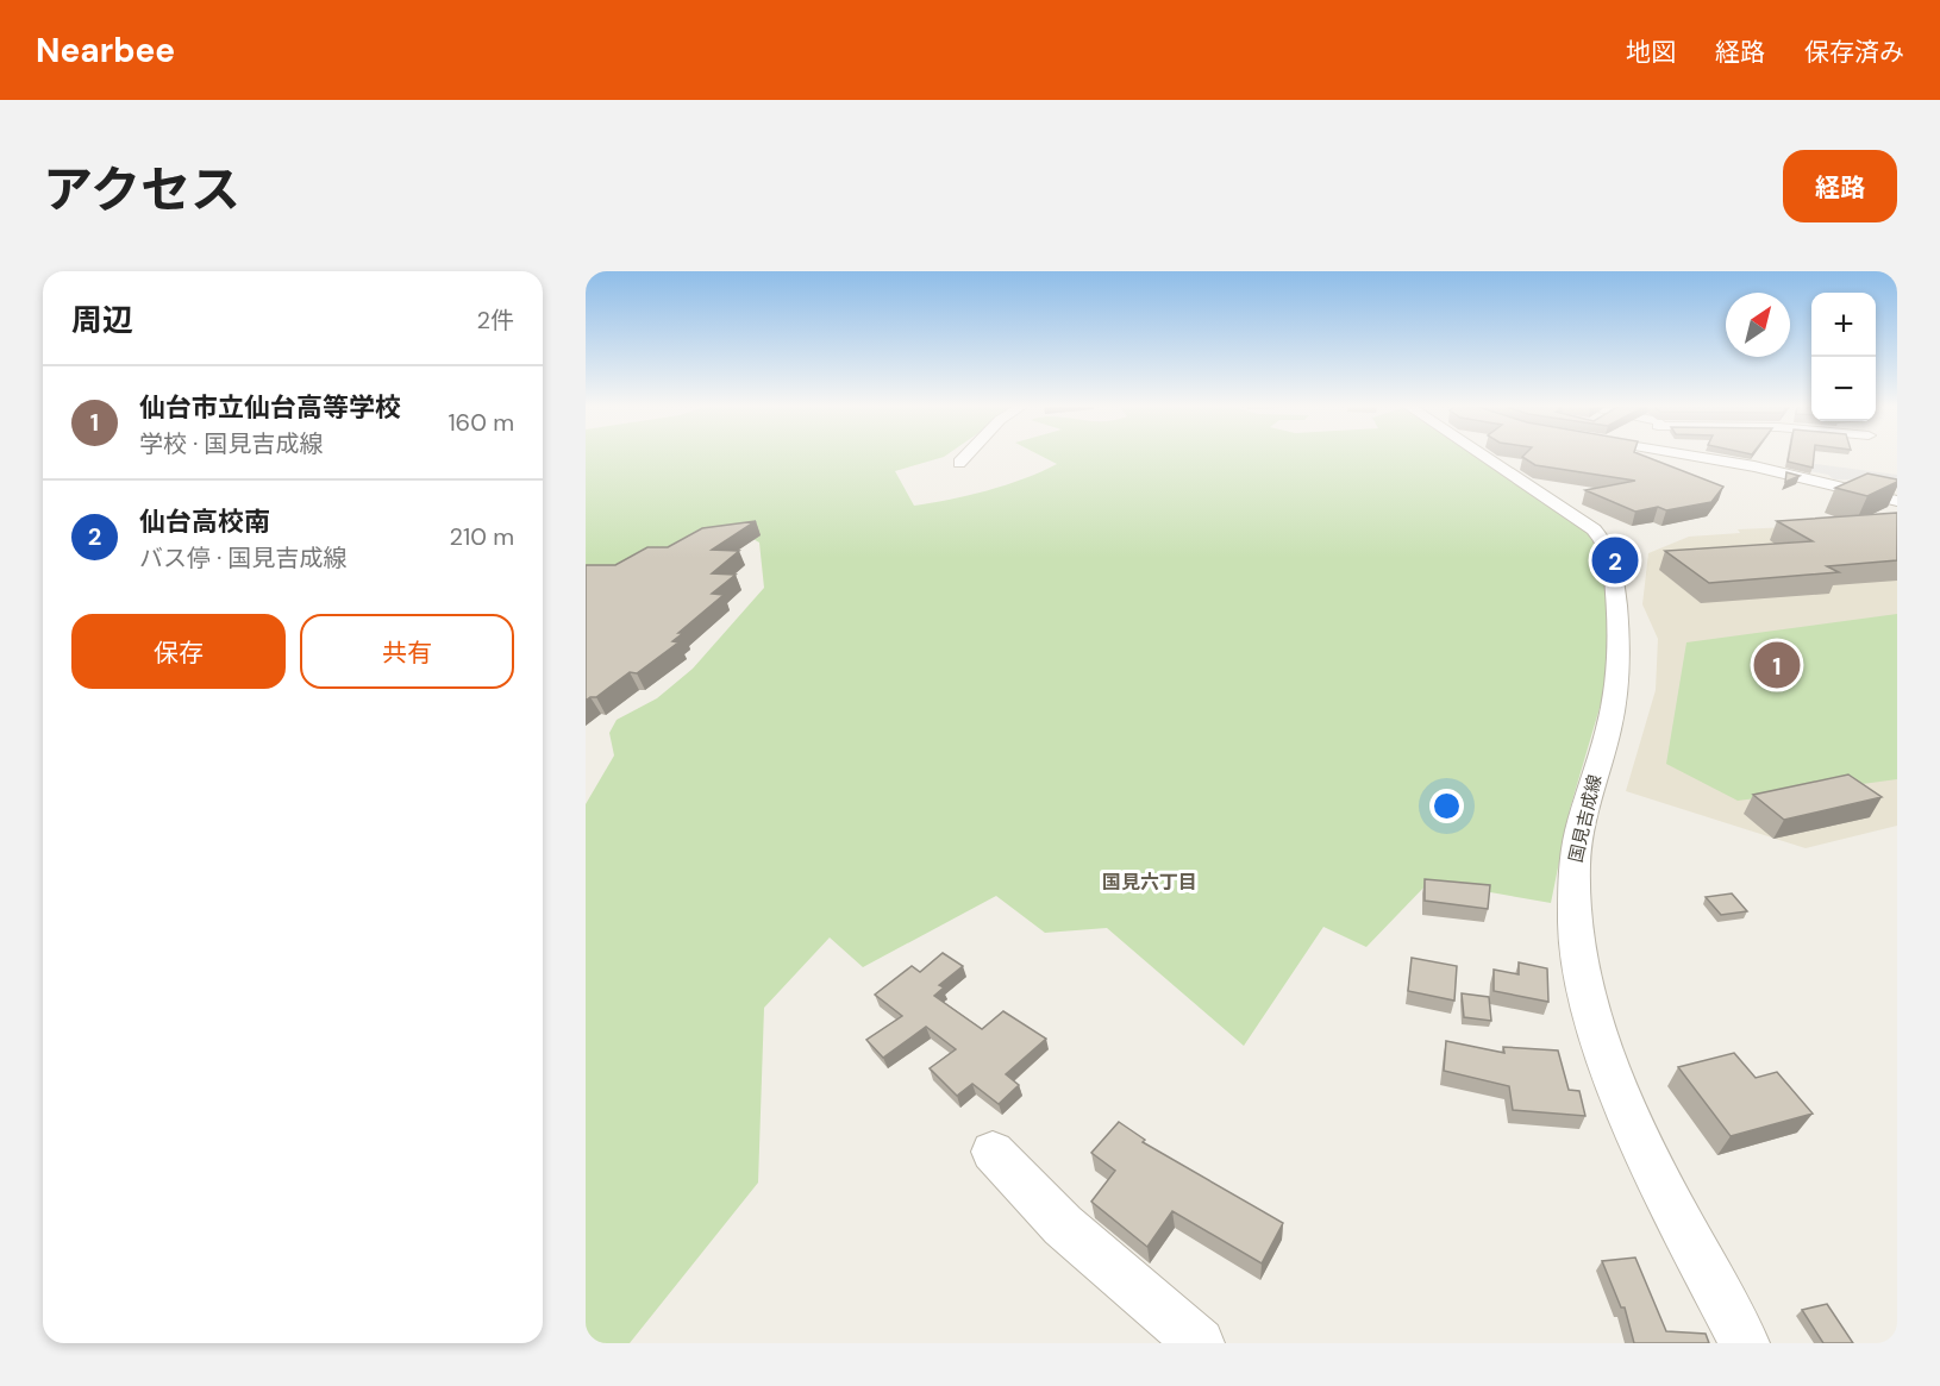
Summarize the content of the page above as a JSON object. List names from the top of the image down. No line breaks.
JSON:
{"streets":{"street":["国見吉成線"]},"districts":["国見六丁目"],"north":"top right","page":{"header":"Nearbee","nav":["地図","経路","保存済み"],"title":"アクセス","buttons":["経路",["保存","共有"]],"heading":["周辺","2件"],"map_buttons":["+","−"],"list":[{"mark":"1","name":"仙台市立仙台高等学校","note":"学校 · 国見吉成線","value":"160 m"},{"mark":"2","name":"仙台高校南","note":"バス停 · 国見吉成線","value":"210 m"}],"pins":["2","1"]}}
